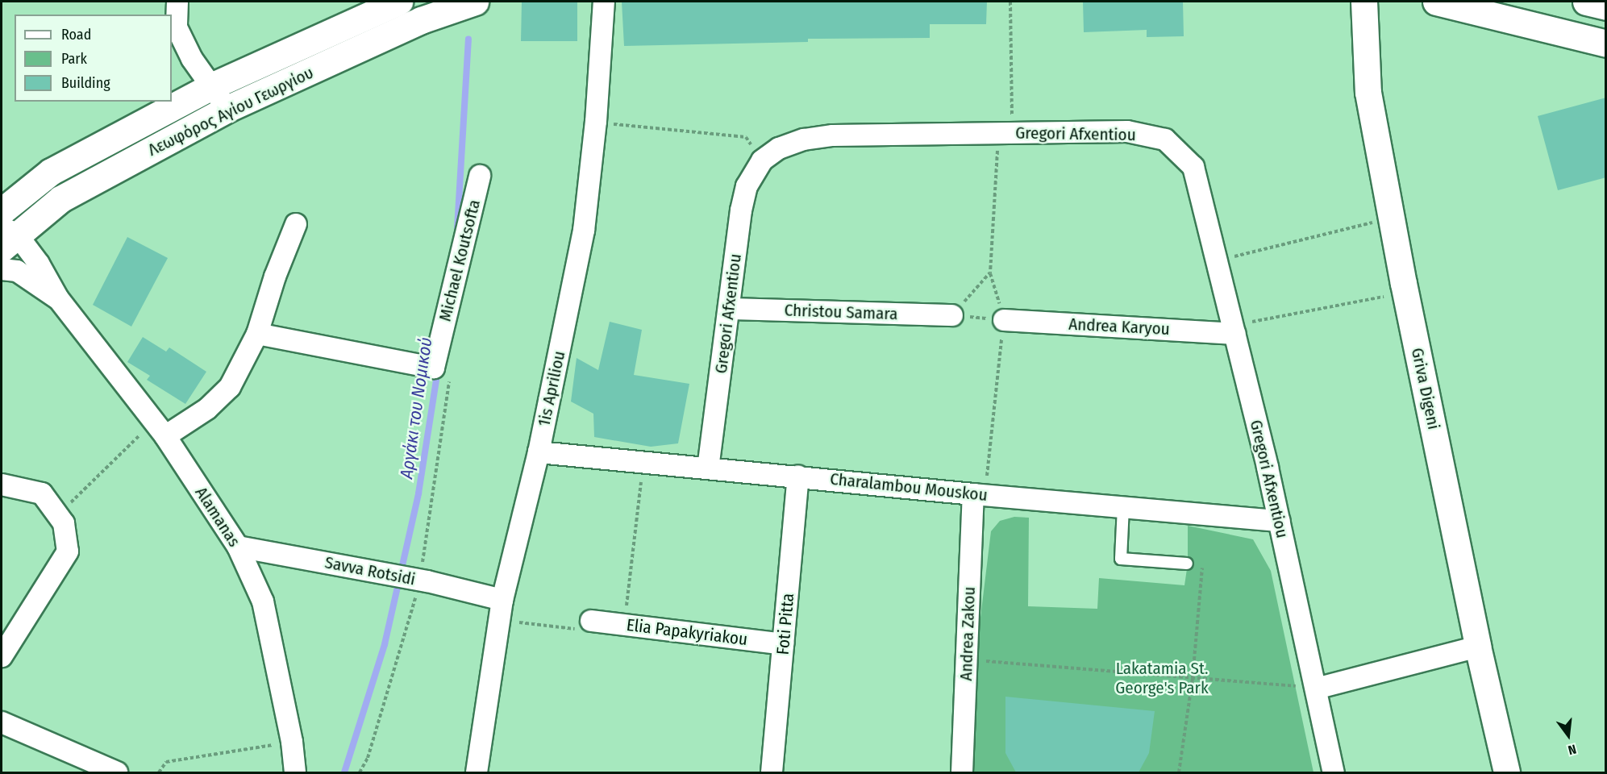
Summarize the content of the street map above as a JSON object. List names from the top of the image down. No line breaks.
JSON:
{"streets":{"main road":["Λεωφόρος Αγίου Γεωργίου"],"street":["Gregori Afxentiou","Michael Koutsofta","Christou Samara","Andrea Karyou","1is Apriliou","Griva Digeni","Charalambou Mouskou","Alamanas","Savva Rotsidi","Foti Pitta","Elia Papakyriakou","Andrea Zakou"]},"crossings":[["Λεωφόρος Αγίου Γεωργίου","Alamanas"],["Gregori Afxentiou","Christou Samara"],["Gregori Afxentiou","Andrea Karyou"],["Gregori Afxentiou","Charalambou Mouskou"],["1is Apriliou","Charalambou Mouskou"],["1is Apriliou","Savva Rotsidi"],["Charalambou Mouskou","Foti Pitta"],["Charalambou Mouskou","Andrea Zakou"],["Alamanas","Savva Rotsidi"],["Foti Pitta","Elia Papakyriakou"]],"water":["Αργάκι του Νομικού"],"parks":["Lakatamia St. George's Park"],"legend":["Road","Park","Building"],"north":"bottom"}
